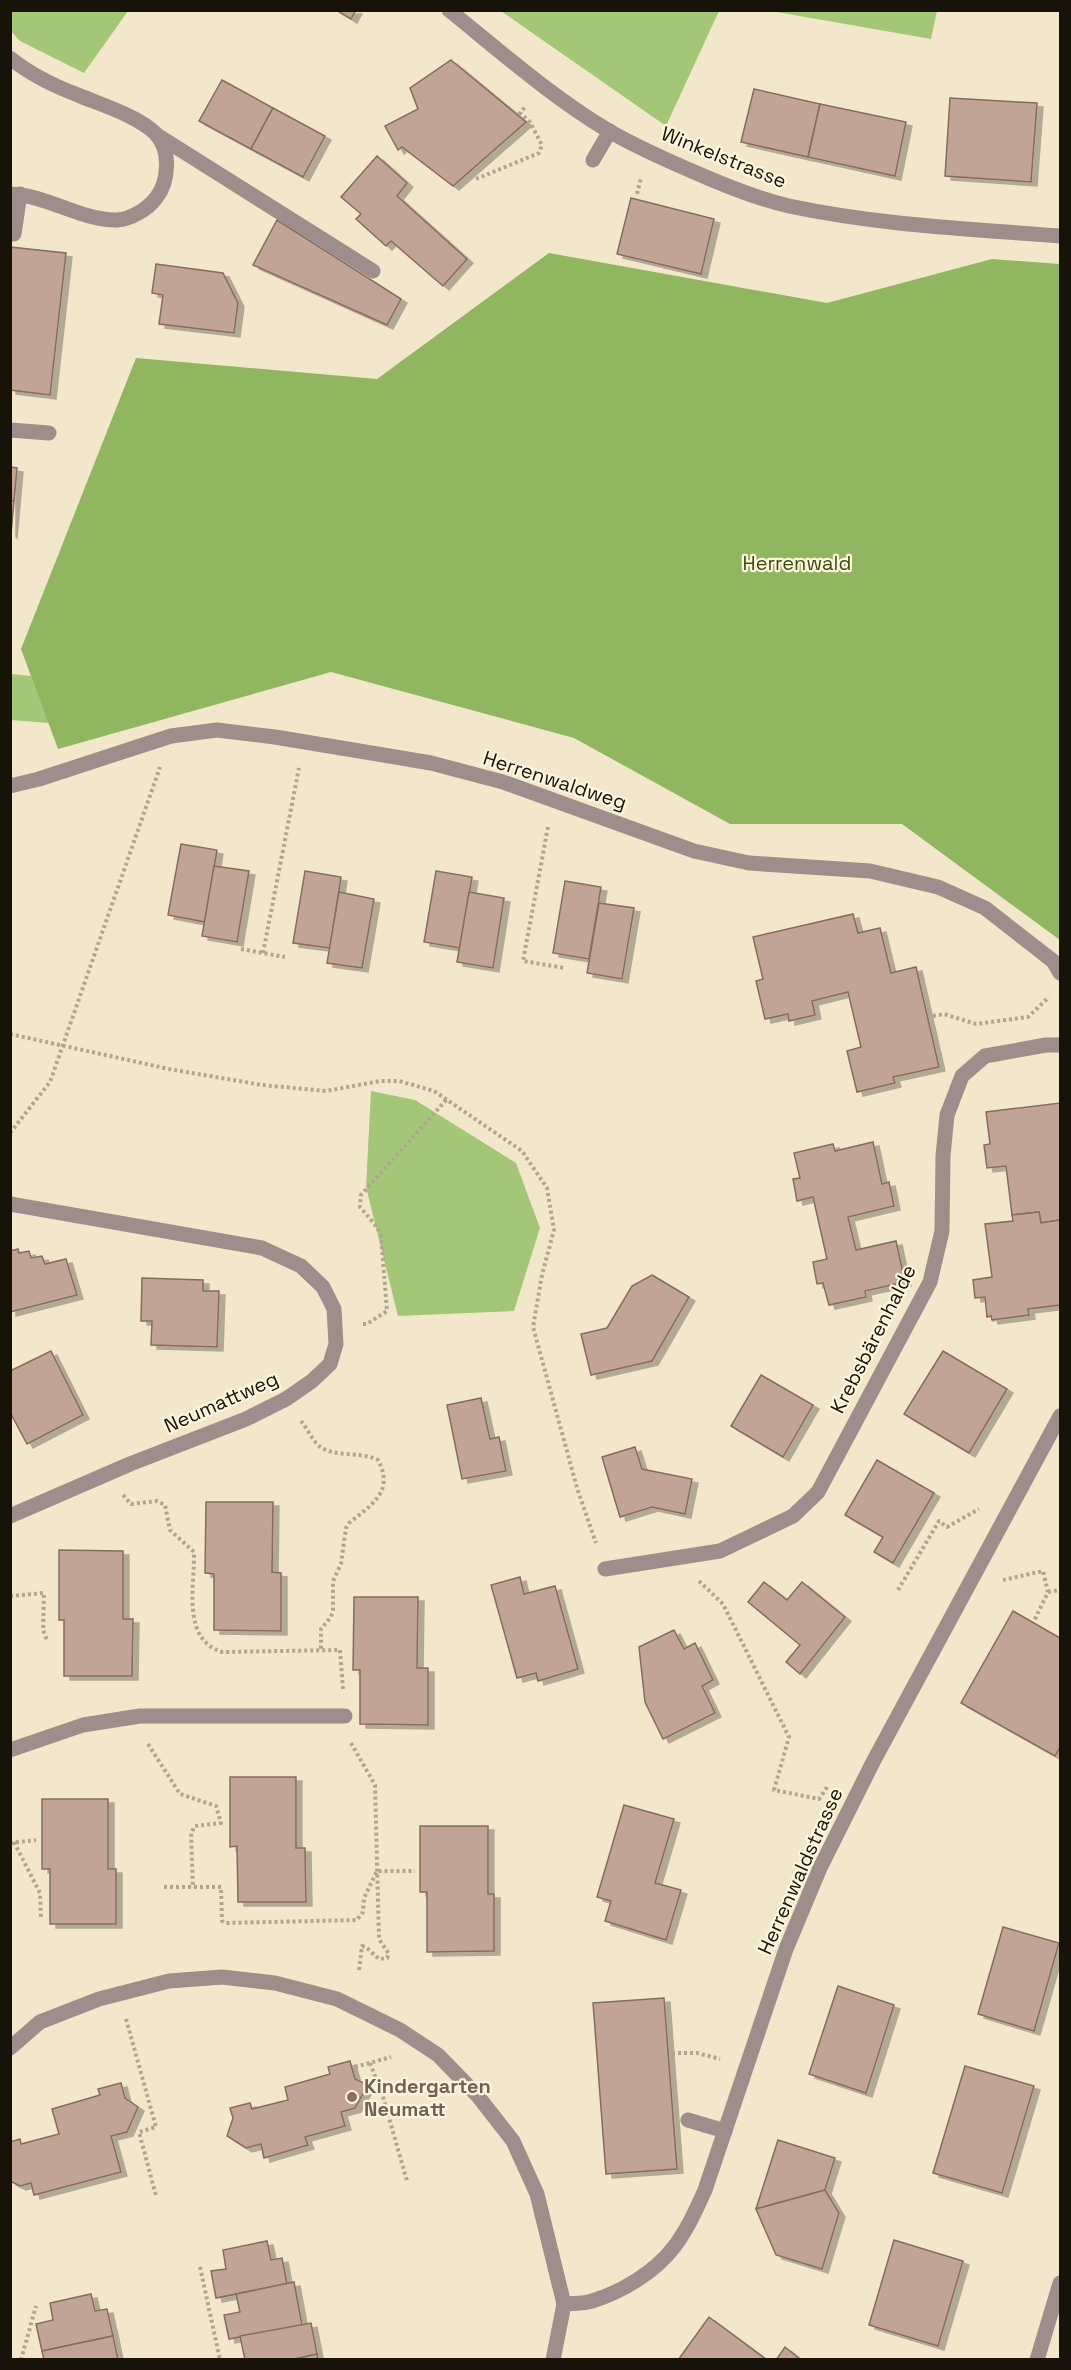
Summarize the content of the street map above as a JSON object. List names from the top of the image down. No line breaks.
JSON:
{"streets":{"street":["Winkelstrasse","Herrenwaldweg","Krebsbärenhalde","Neumattweg","Herrenwaldstrasse"]},"parks":["Herrenwald"],"places":["Kindergarten Neumatt"]}
